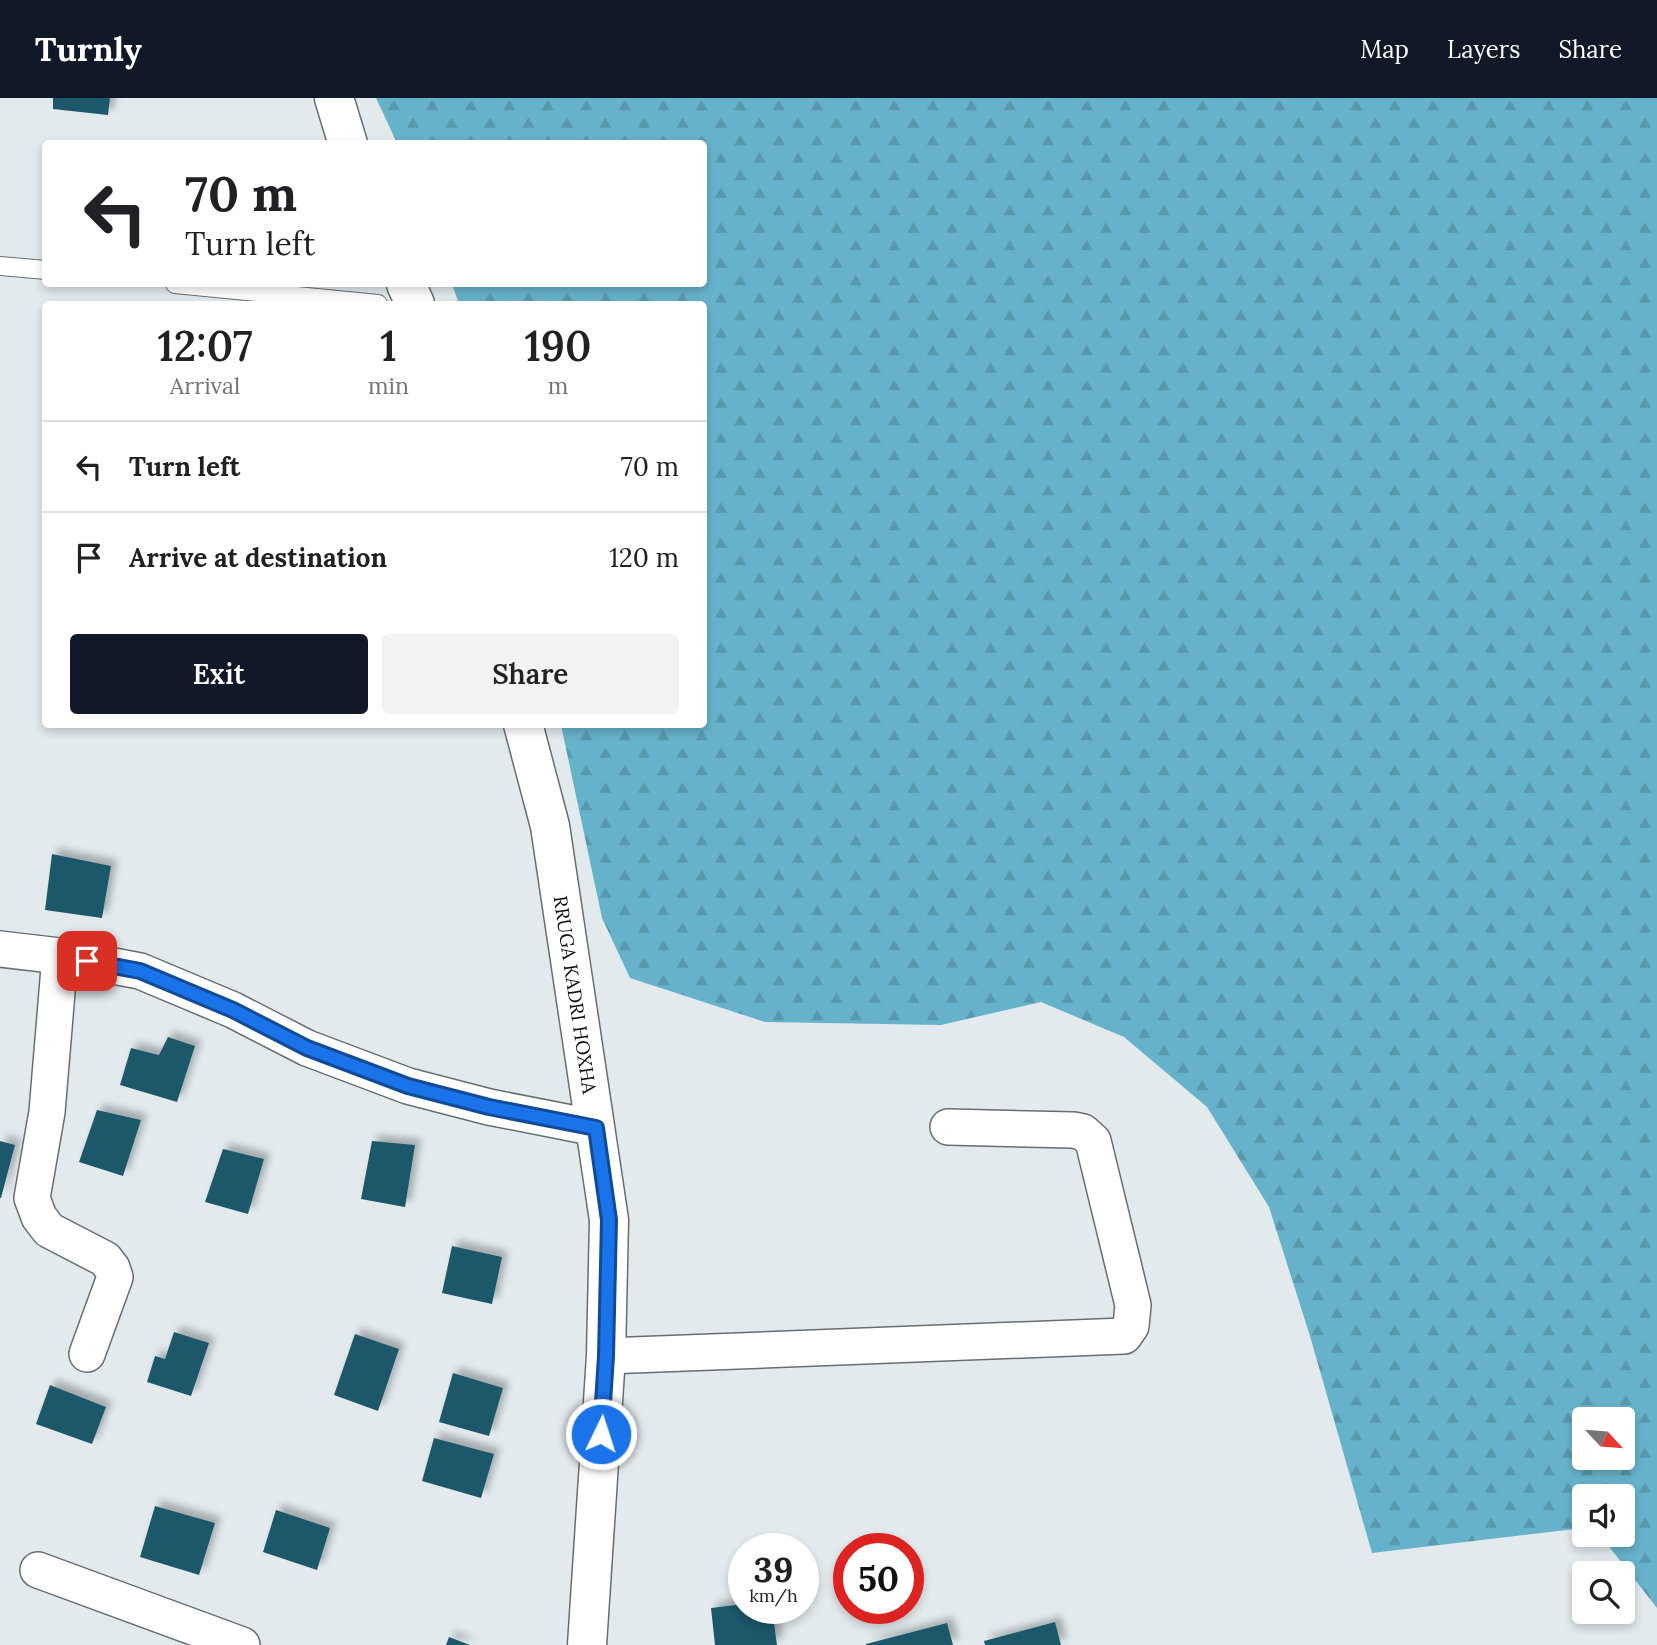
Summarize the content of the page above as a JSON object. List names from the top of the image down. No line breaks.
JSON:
{"streets":{"main road":["RRUGA KADRI HOXHA"]},"north":"bottom right","page":{"header":"Turnly","nav":["Map","Layers","Share"],"turn":["70 m","Turn left"],"eta":["12:07","Arrival","1","min","190","m"],"list":[{"name":"Turn left","value":"70 m"},{"name":"Arrive at destination","value":"120 m"}],"buttons":["Exit","Share"],"speed":"39 km/h","limit":"50"}}
